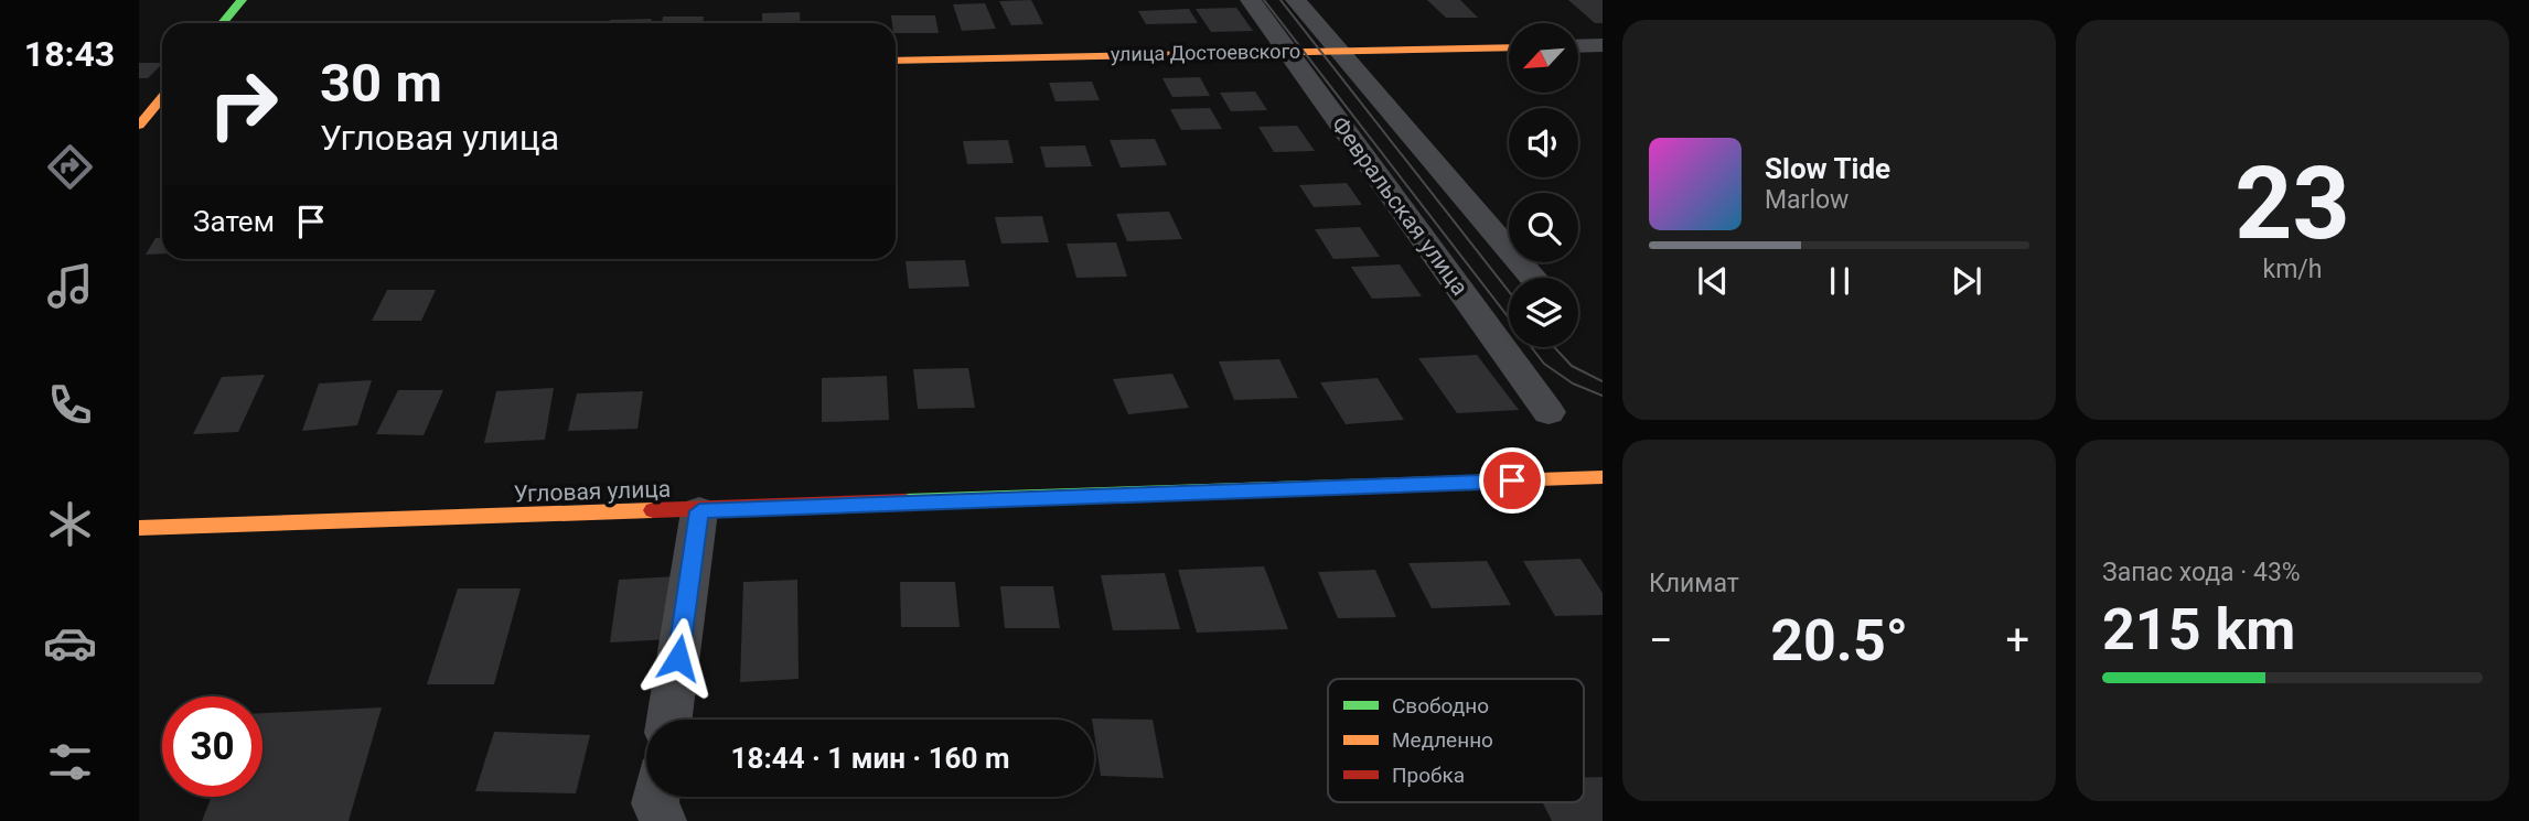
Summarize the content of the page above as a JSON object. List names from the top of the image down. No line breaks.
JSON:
{"streets":{"street":["улица Достоевского","Февральская улица","Угловая улица"]},"crossings":[["улица Достоевского","Февральская улица"]],"legend":["Свободно","Медленно","Пробка"],"north":"bottom left","page":{"tabs":"18:43","tile":[["23","km/h"],"Климат",["Запас хода · 43%","215 km"]],"turn":["30 m","Угловая улица"],"song":["Slow Tide","Marlow"],"then":"Затем","heat":["−","20.5°","+"],"limit":"30","trip":"18:44 · 1 мин · 160 m"}}
